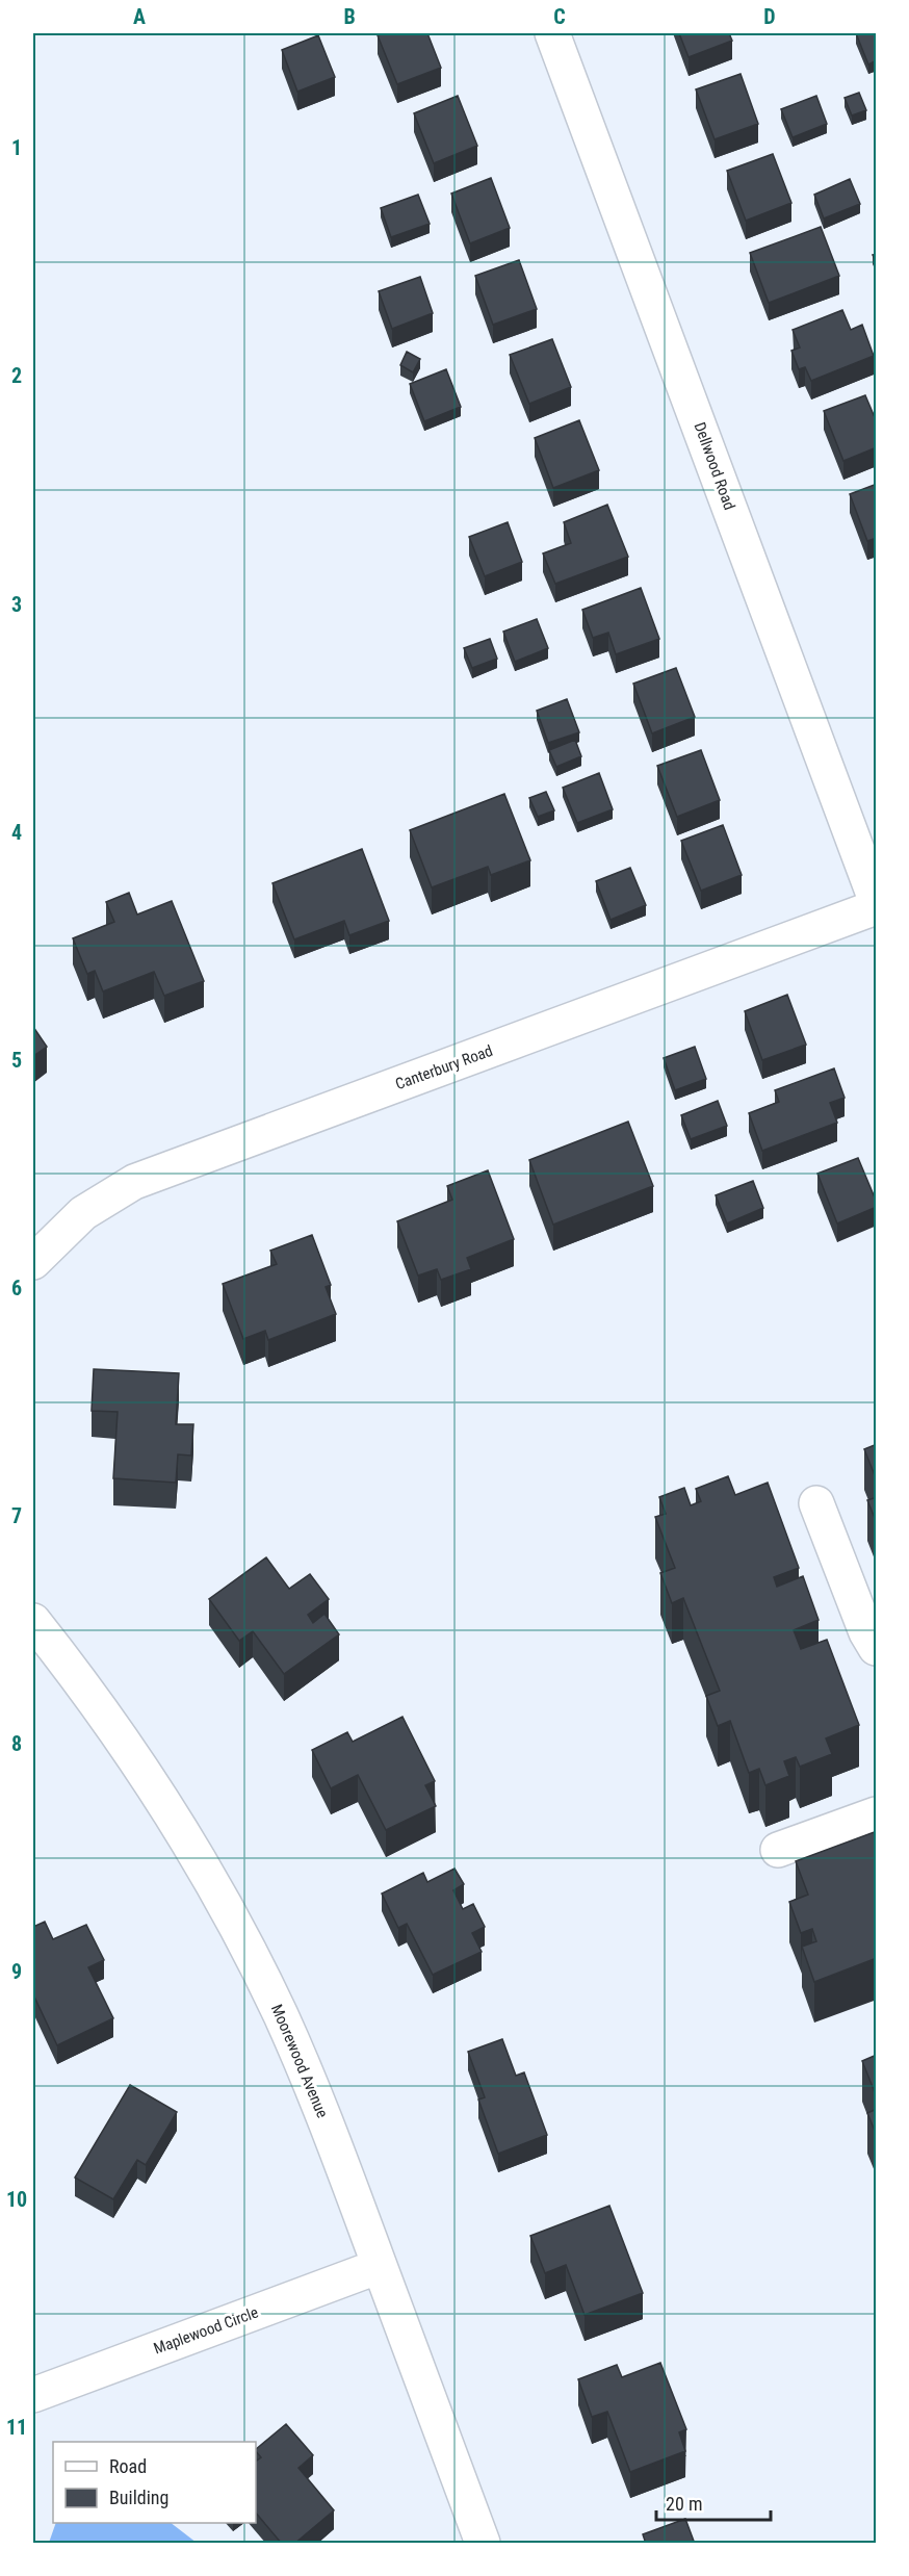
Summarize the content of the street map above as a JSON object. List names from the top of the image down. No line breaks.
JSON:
{"streets":{"street":["Dellwood Road","Canterbury Road","Moorewood Avenue","Maplewood Circle"]},"crossings":[["Moorewood Avenue","Maplewood Circle"]],"legend":["Road","Building"],"scale_bar":"20 m","grid":{"columns":["A","B","C","D"],"rows":["1","2","3","4","5","6","7","8","9","10","11"]}}
